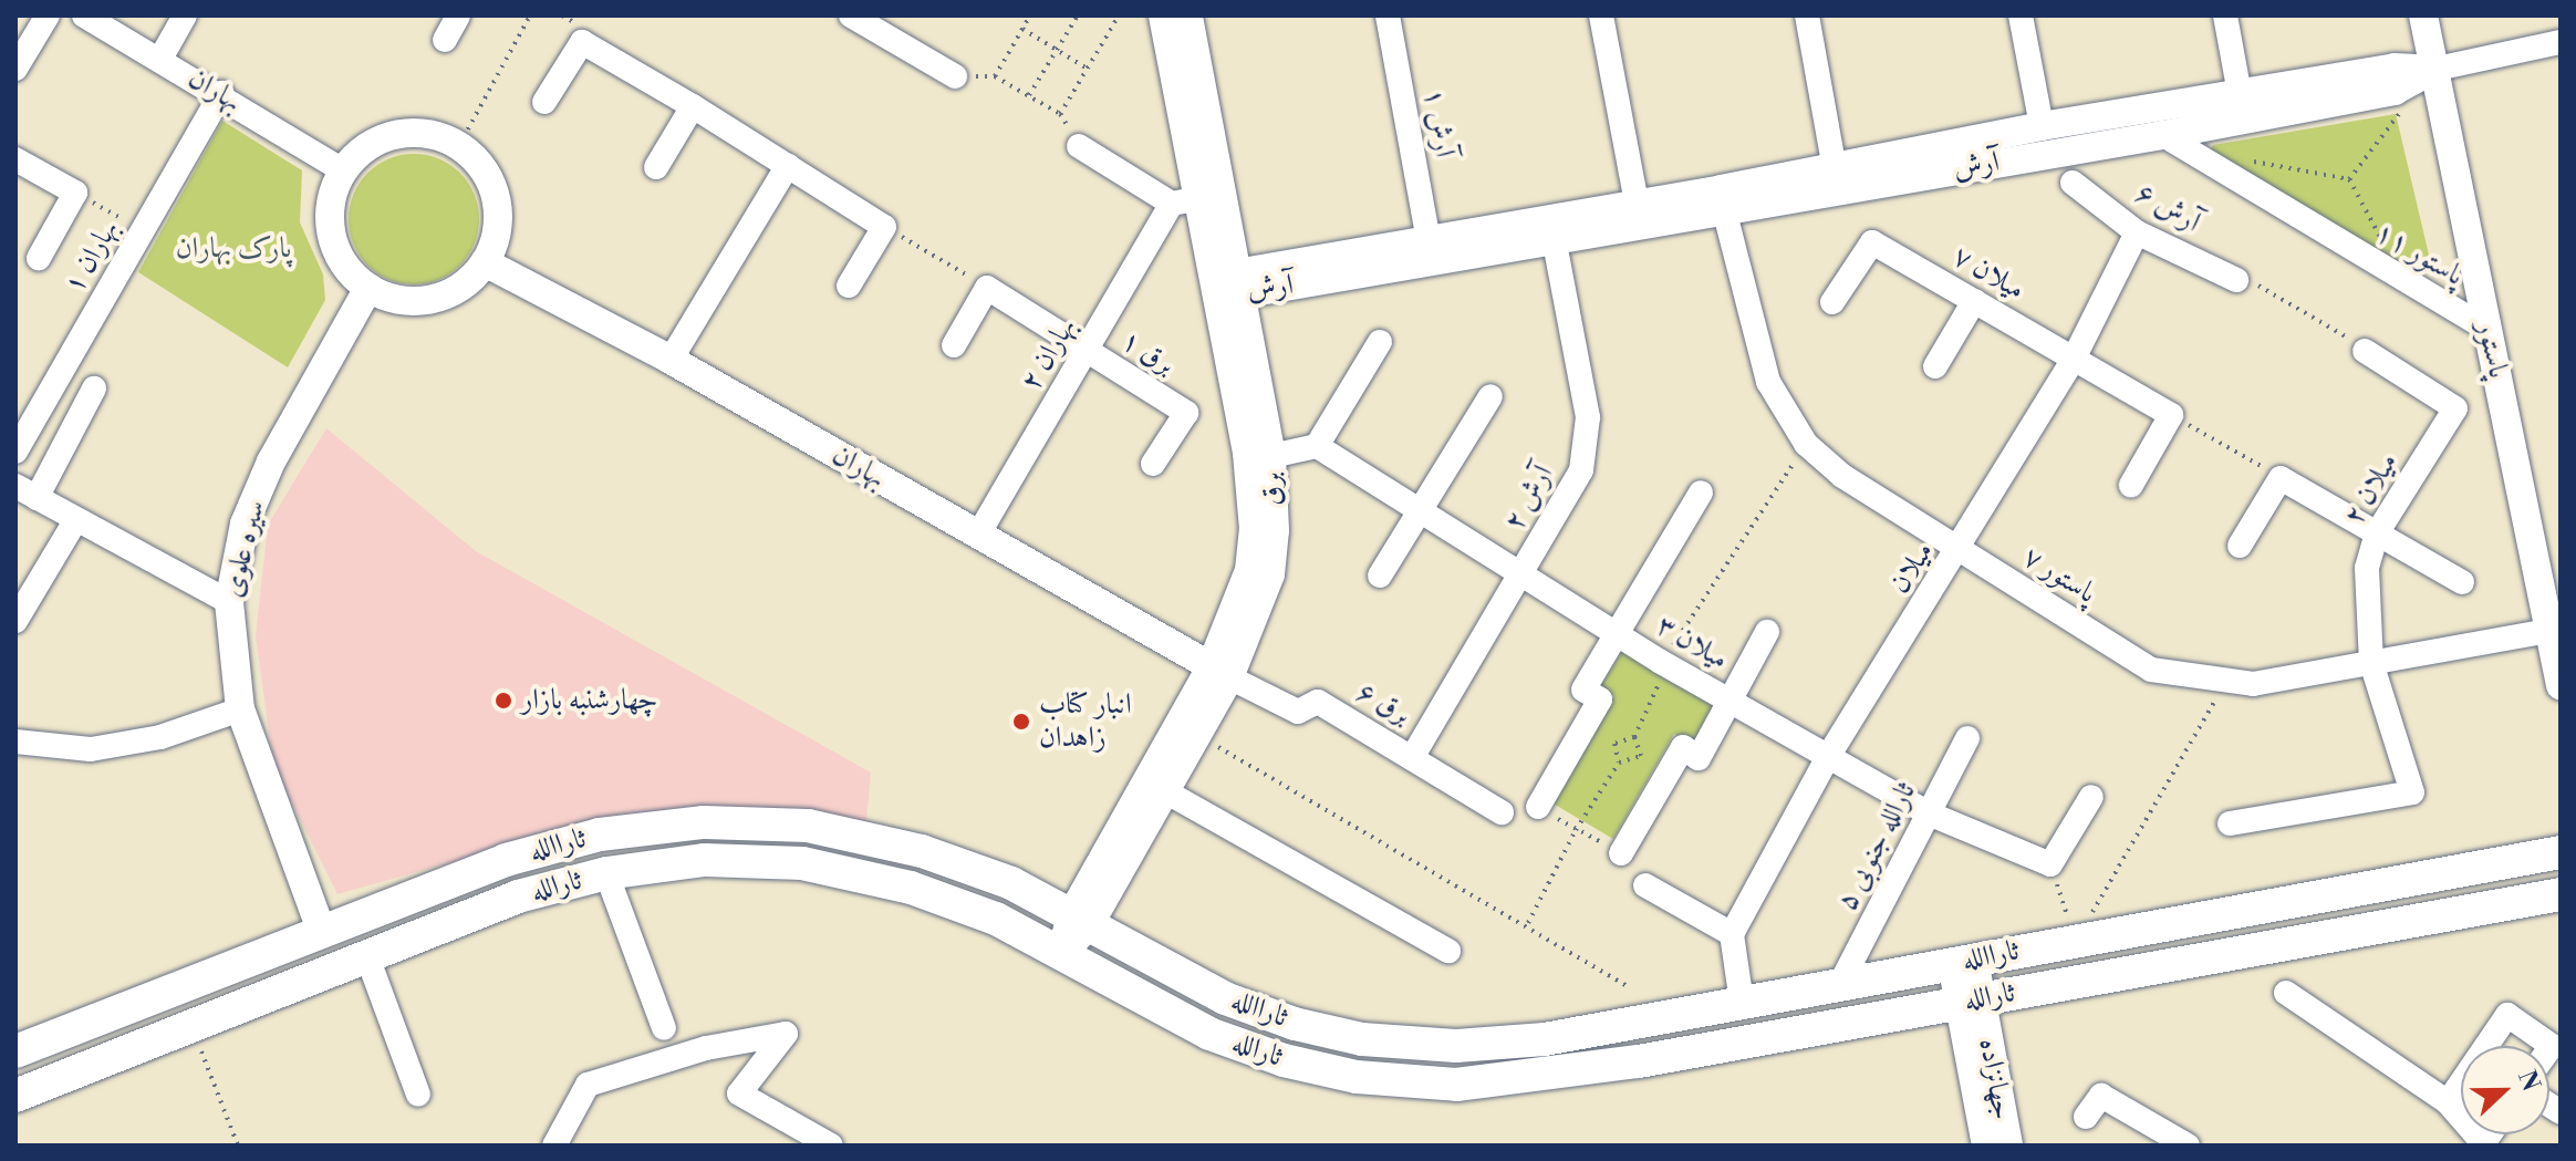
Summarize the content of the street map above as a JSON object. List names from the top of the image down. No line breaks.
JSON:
{"streets":{"main road":["ثاراالله","ثارالله"],"street":["بهاران","آرش ۱","آرش","آرش ۶","پاستور ۱۱","بهاران ۱","میلان ۷","پاستور","برق ۱","بهاران ۲","برق","میلان ۲","آرش ۲","سیره علوی","میلان","پاستور ۷","میلان ۳","برق ۶","ثارالله جنوبی ۵","جهانزاده"]},"crossings":[["بهاران","بهاران ۱"],["بهاران","بهاران ۲"],["بهاران","برق"],["بهاران","سیره علوی"],["بهاران","برق ۶"],["آرش ۱","آرش"],["آرش","پاستور ۱۱"],["آرش","پاستور"],["آرش","برق"],["آرش","آرش ۲"],["آرش","پاستور ۷"],["آرش ۶","میلان"],["پاستور ۱۱","پاستور"],["میلان ۷","میلان"],["پاستور","پاستور ۷"],["برق ۱","بهاران ۲"],["برق","برق ۶"],["برق","ثاراالله"],["میلان ۲","پاستور ۷"],["آرش ۲","میلان ۳"],["آرش ۲","برق ۶"],["سیره علوی","ثاراالله"],["میلان","پاستور ۷"],["میلان","میلان ۳"],["میلان ۳","ثارالله جنوبی ۵"],["ثاراالله","ثارالله جنوبی ۵"],["ثاراالله","جهانزاده"],["ثارالله","جهانزاده"]],"parks":["پارک بهاران"],"places":["چهارشنبه بازار","انبار کتاب زاهدان"],"north":"right"}
